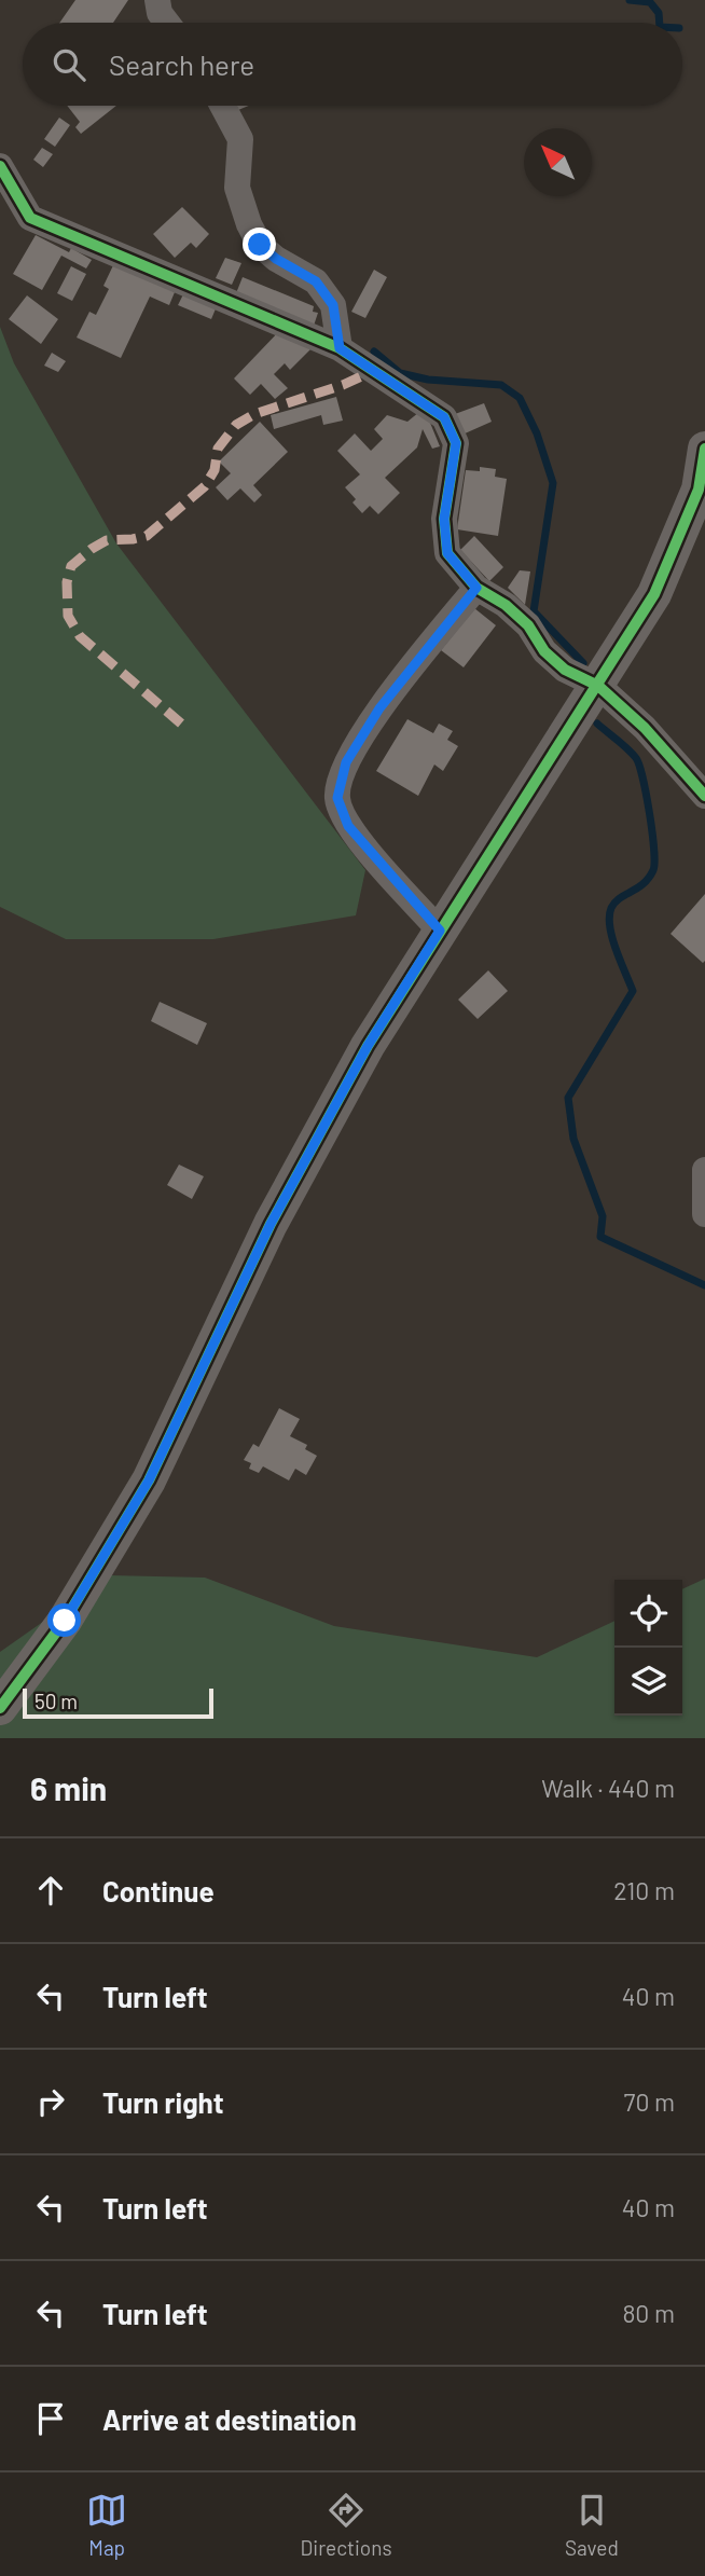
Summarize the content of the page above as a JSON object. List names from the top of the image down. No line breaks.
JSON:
{"scale_bar":"50 m","north":"top left","page":{"search":"Search here","scale":"50 m","heading":["6 min","Walk · 440 m"],"list":[["Continue","210 m"],["Turn left","40 m"],["Turn right","70 m"],["Turn left","40 m"],["Turn left","80 m"],"Arrive at destination"],"nav":["Map","Directions","Saved"]}}
